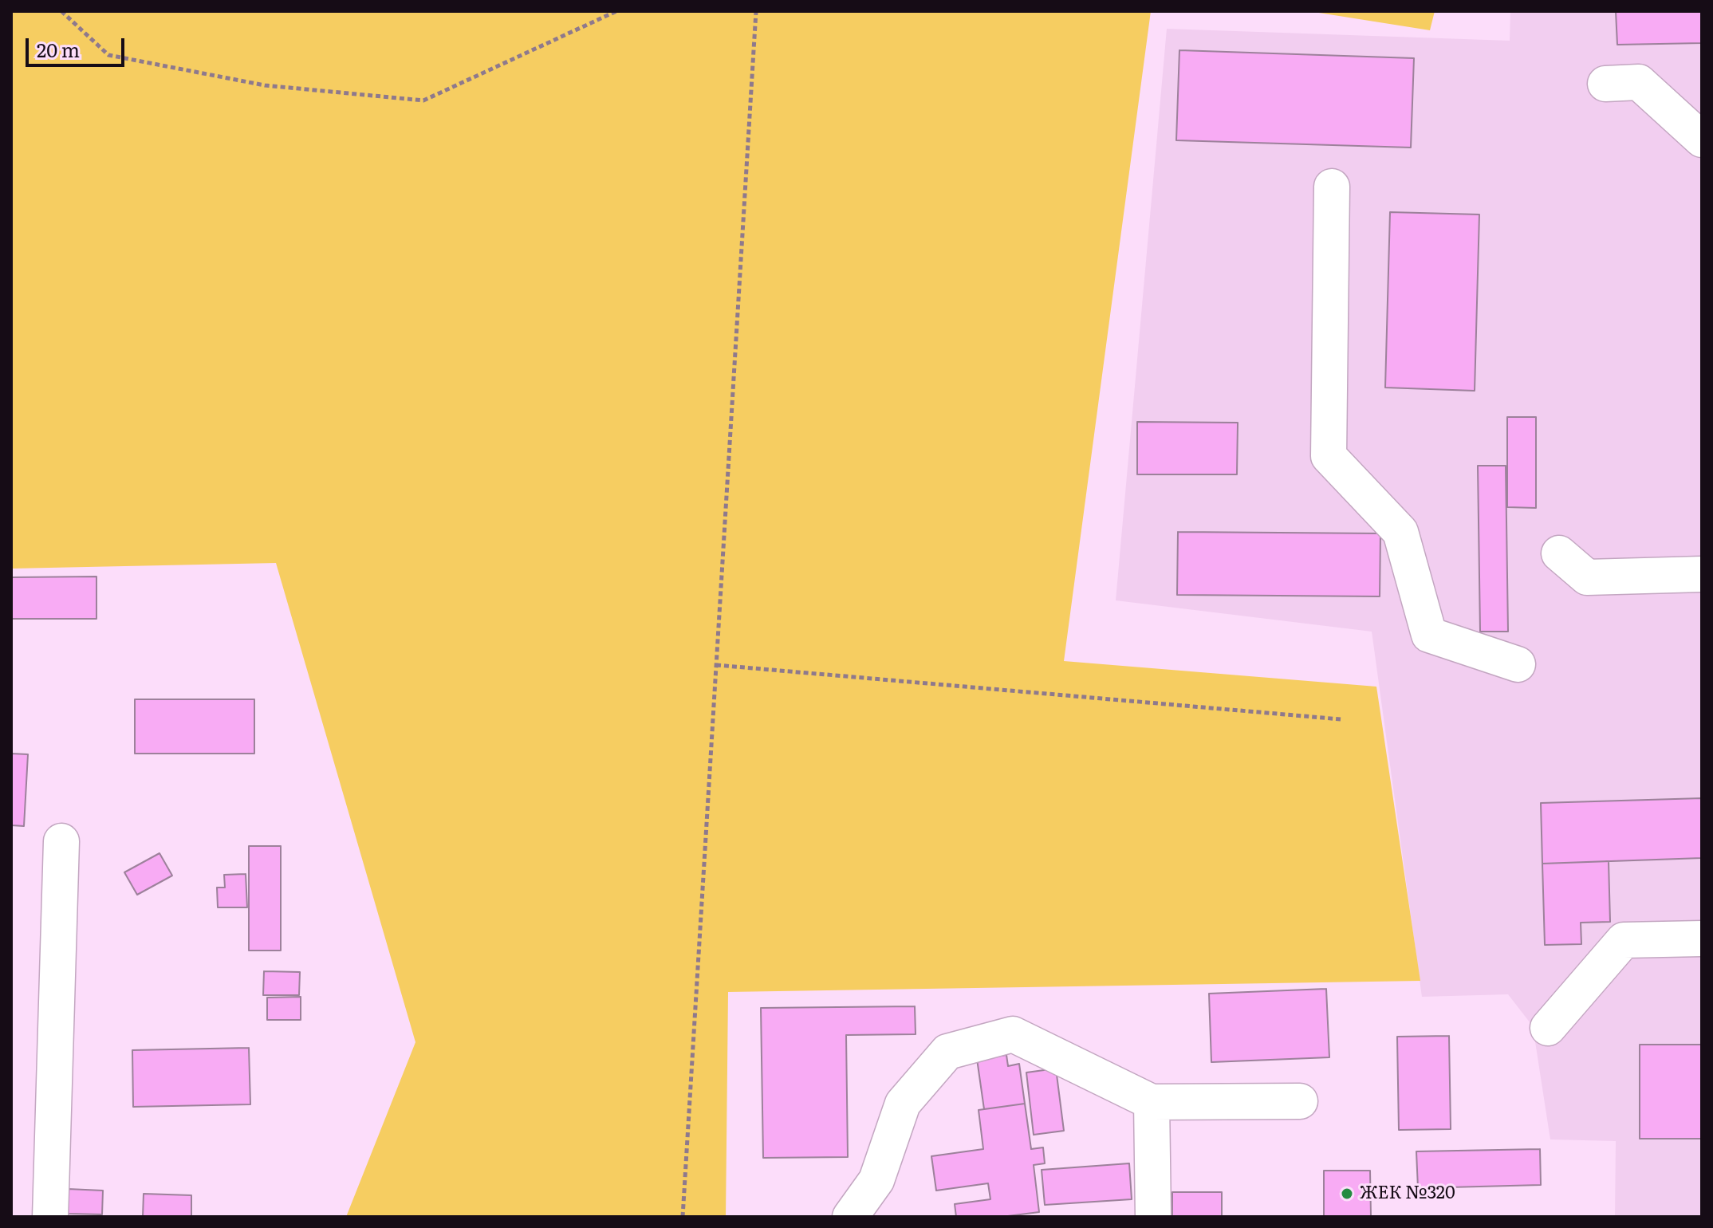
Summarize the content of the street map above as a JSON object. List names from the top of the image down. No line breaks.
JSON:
{"places":["ЖЕК №320"],"scale_bar":"20 m"}
